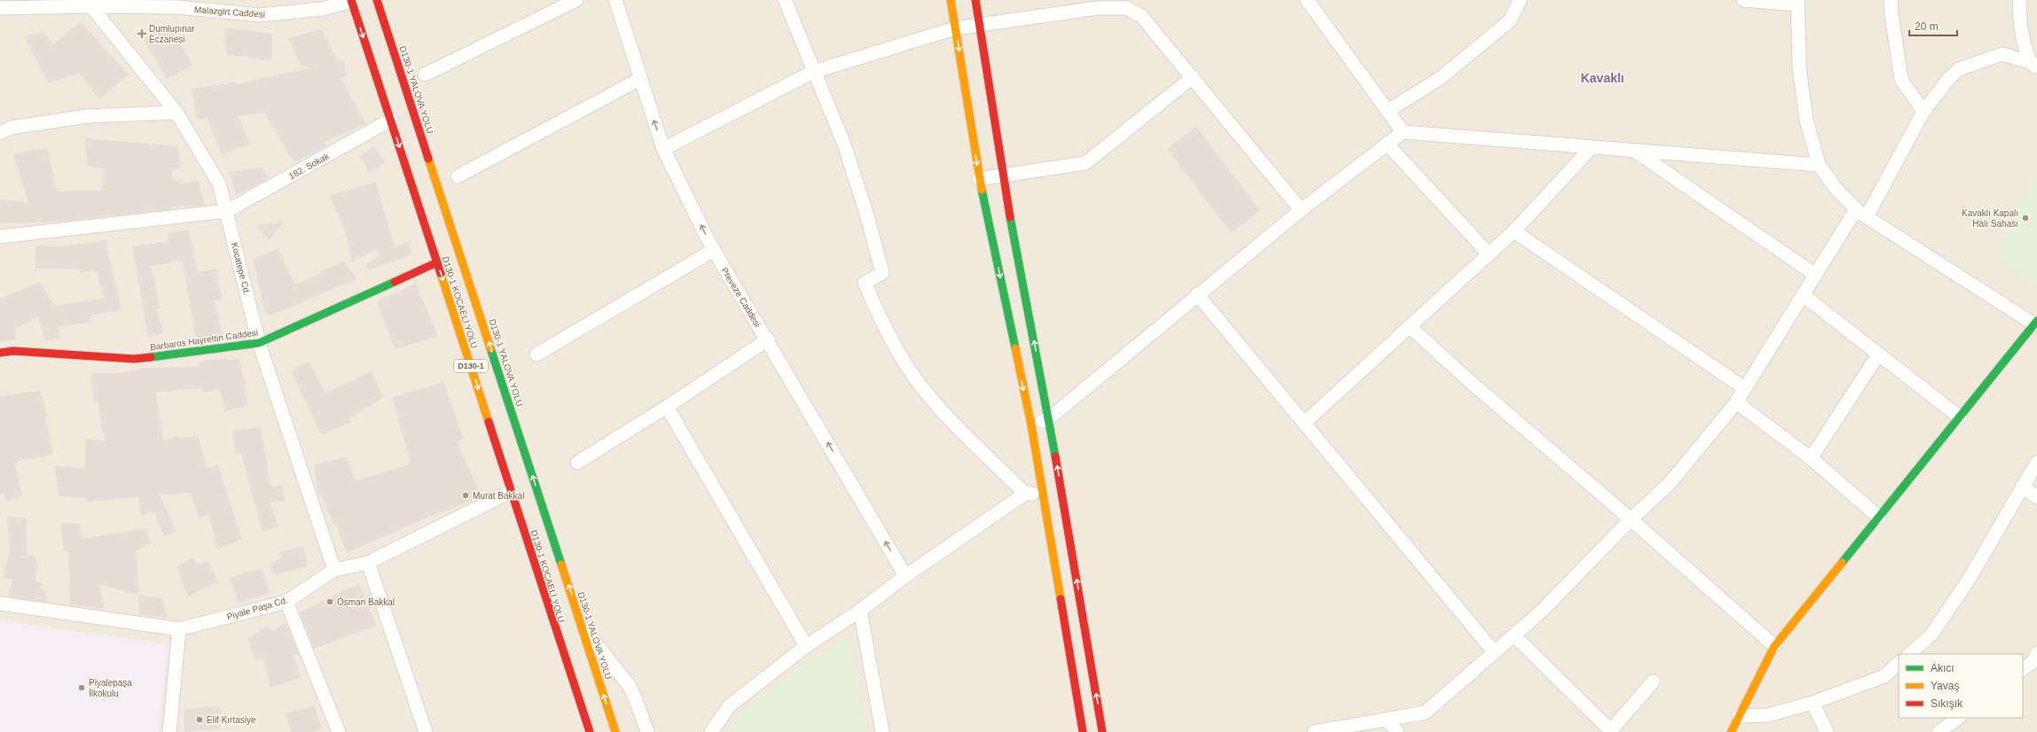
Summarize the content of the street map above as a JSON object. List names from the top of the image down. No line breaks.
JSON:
{"streets":{"main road":["D130-1 YALOVA YOLU","D130-1 KOCAELİ YOLU","Barbaros Hayrettin Caddesi","D130-1"],"street":["Malazgirt Caddesi","182. Sokak","Kocatepe Cd.","Preveze Caddesi","Piyale Paşa Cd."]},"crossings":[["Malazgirt Caddesi","Kocatepe Cd."],["Malazgirt Caddesi","D130-1 KOCAELİ YOLU"],["182. Sokak","Kocatepe Cd."],["182. Sokak","D130-1 KOCAELİ YOLU"],["Kocatepe Cd.","Barbaros Hayrettin Caddesi"],["Kocatepe Cd.","Piyale Paşa Cd."],["D130-1 KOCAELİ YOLU","Barbaros Hayrettin Caddesi"],["D130-1 KOCAELİ YOLU","Piyale Paşa Cd."]],"one_way":["D130-1 YALOVA YOLU","D130-1 KOCAELİ YOLU"],"districts":["Kavaklı"],"places":{"health":["Dumlupınar Eczanesi"],"other":["Kavaklı Kapalı Halı Sahası","Murat Bakkal","Osman Bakkal","Piyalepaşa İlkokulu","Elif Kırtasiye"]},"legend":["Akıcı","Yavaş","Sıkışık"],"scale_bar":"20 m"}
